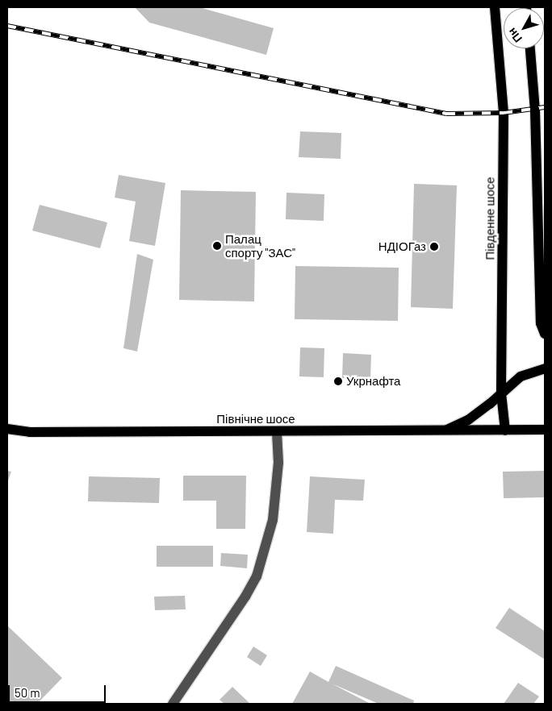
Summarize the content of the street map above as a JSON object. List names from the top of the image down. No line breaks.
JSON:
{"streets":{"main road":["Південне шосе","Північне шосе"]},"crossings":[["Південне шосе","Північне шосе"]],"places":["Палац спорту \"ЗАС\"","НДІОГаз","Укрнафта"],"scale_bar":"50 m","north":"bottom left"}
